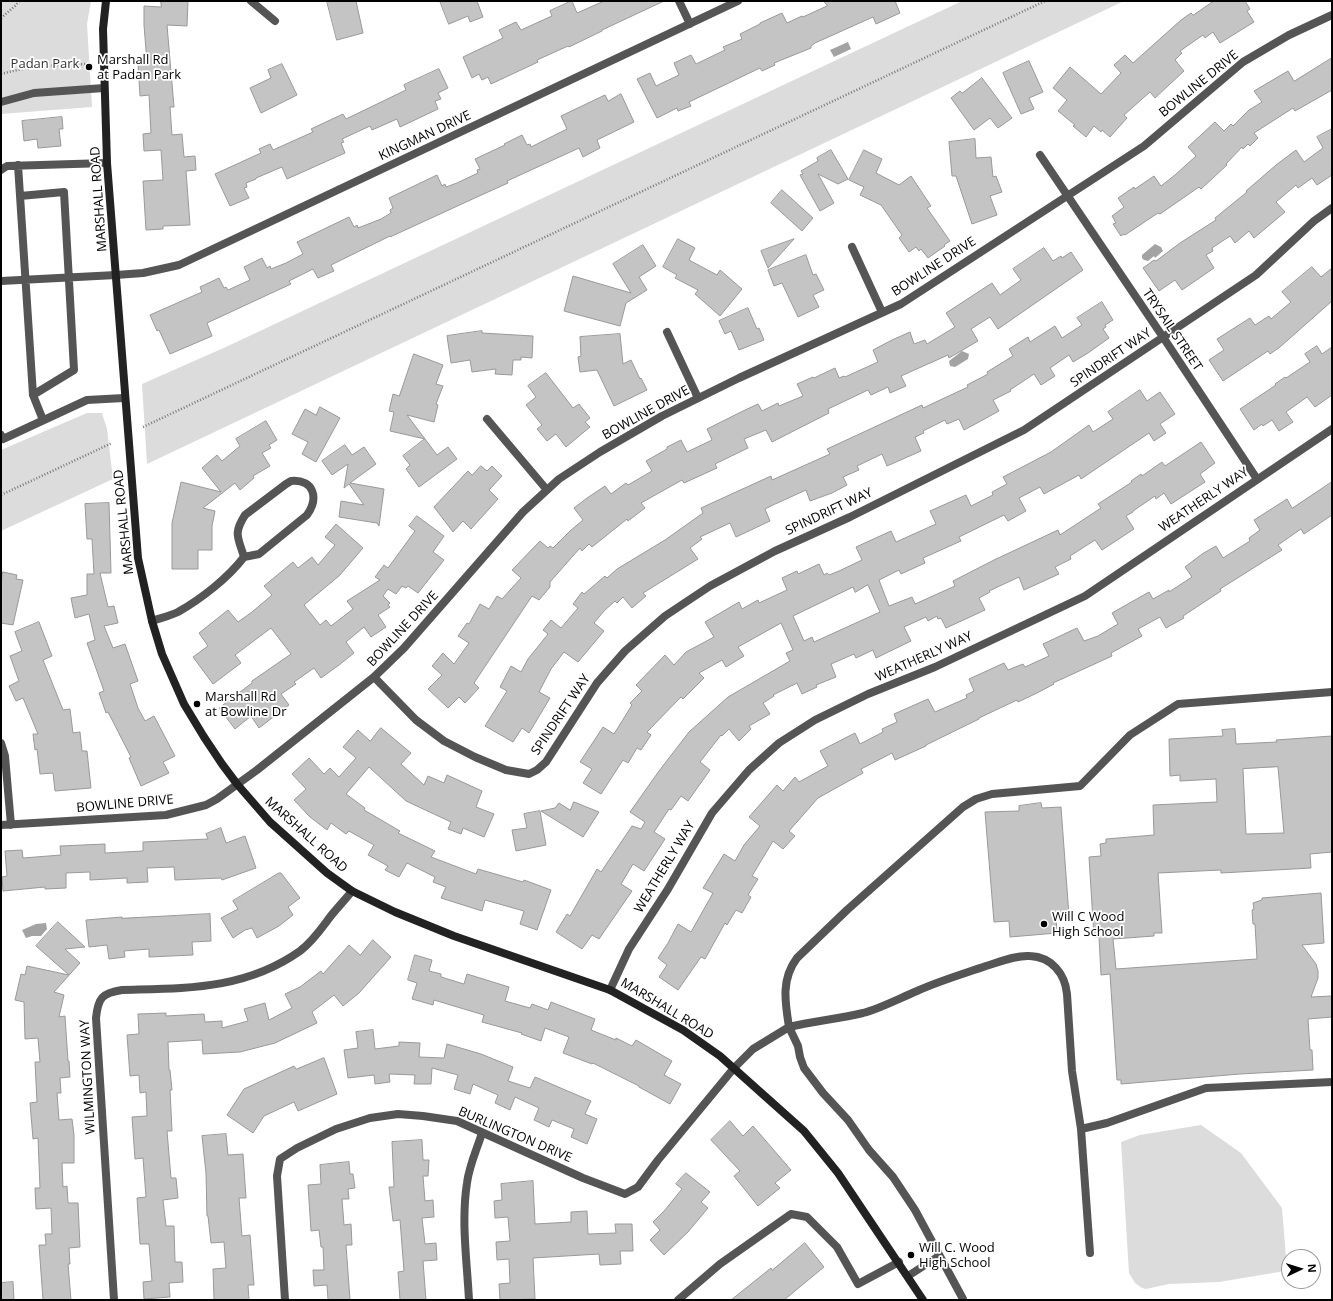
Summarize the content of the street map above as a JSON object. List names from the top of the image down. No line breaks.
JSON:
{"streets":{"street":["BOWLINE DRIVE","KINGMAN DRIVE","MARSHALL ROAD","TRYSAIL STREET","SPINDRIFT WAY","WEATHERLY WAY","WILMINGTON WAY","BURLINGTON DRIVE"]},"crossings":[["BOWLINE DRIVE","MARSHALL ROAD"],["BOWLINE DRIVE","TRYSAIL STREET"],["BOWLINE DRIVE","SPINDRIFT WAY"],["KINGMAN DRIVE","MARSHALL ROAD"],["MARSHALL ROAD","WEATHERLY WAY"],["MARSHALL ROAD","WILMINGTON WAY"],["MARSHALL ROAD","BURLINGTON DRIVE"],["TRYSAIL STREET","SPINDRIFT WAY"],["TRYSAIL STREET","WEATHERLY WAY"]],"parks":["Padan Park"],"places":["Marshall Rd at Padan Park","Marshall Rd at Bowline Dr","Will C Wood High School","Will C. Wood High School"],"north":"right"}
